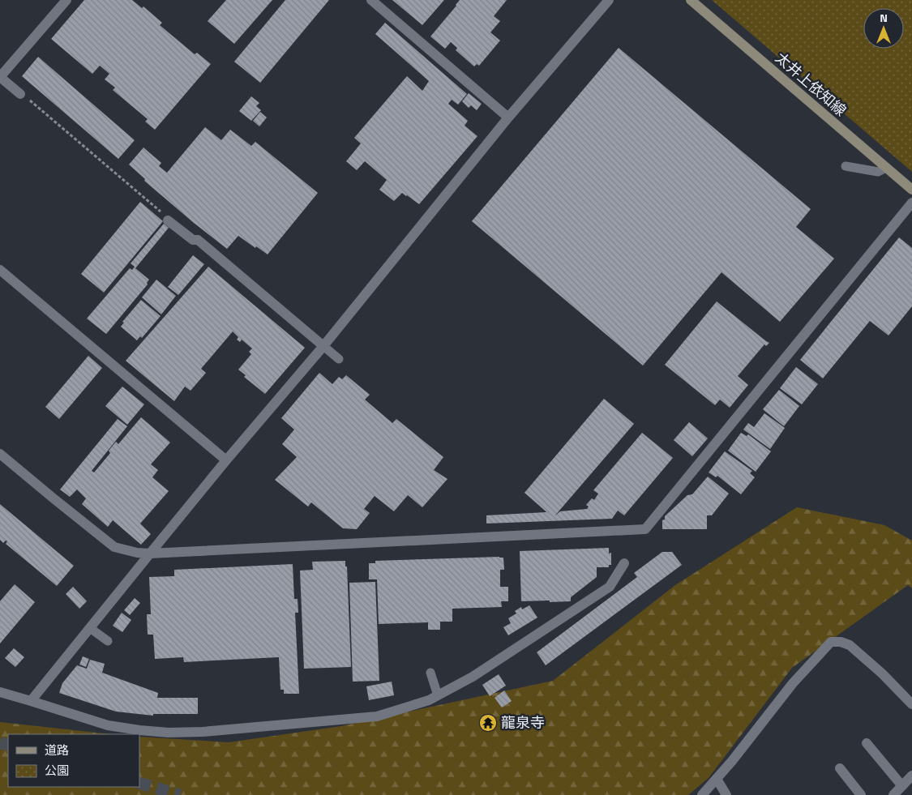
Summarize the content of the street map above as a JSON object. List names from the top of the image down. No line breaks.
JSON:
{"streets":{"main road":["太井上依知線"]},"places":{"temple":["龍泉寺"]},"legend":["道路","公園"],"north":"top"}
